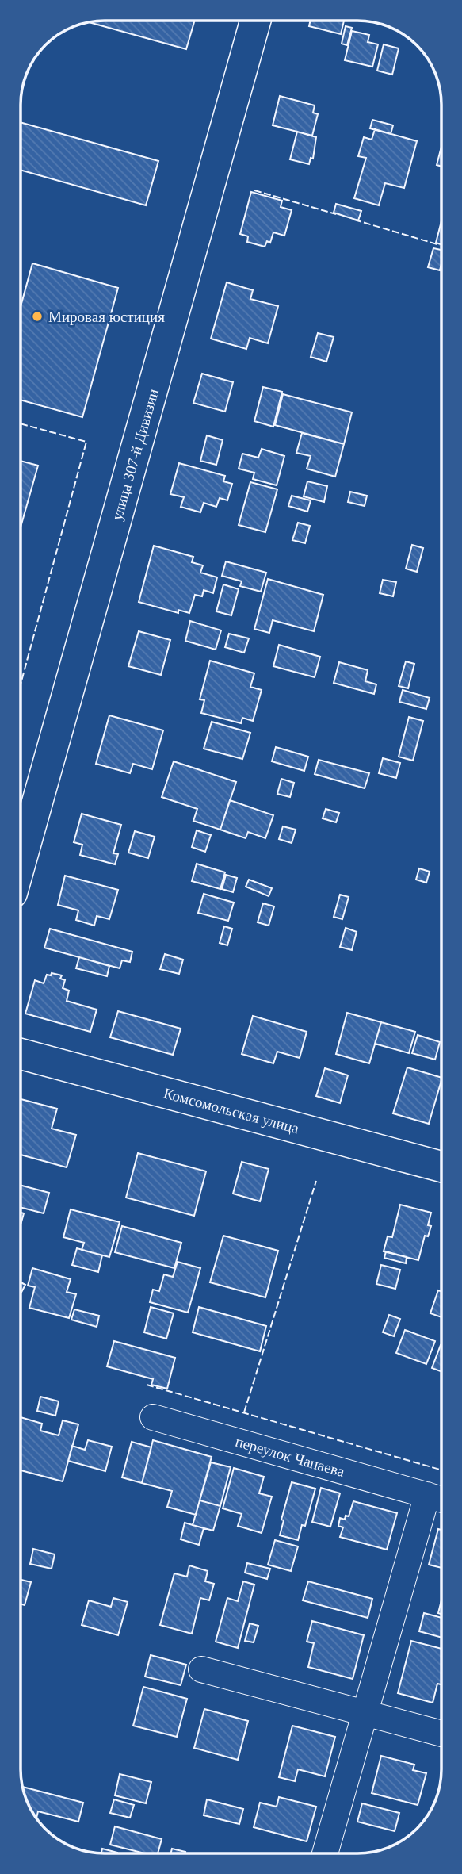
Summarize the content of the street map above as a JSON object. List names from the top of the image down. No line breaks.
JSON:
{"streets":{"street":["улица 307-й Дивизии","Комсомольская улица","переулок Чапаева"]},"places":["Мировая юстиция"]}
